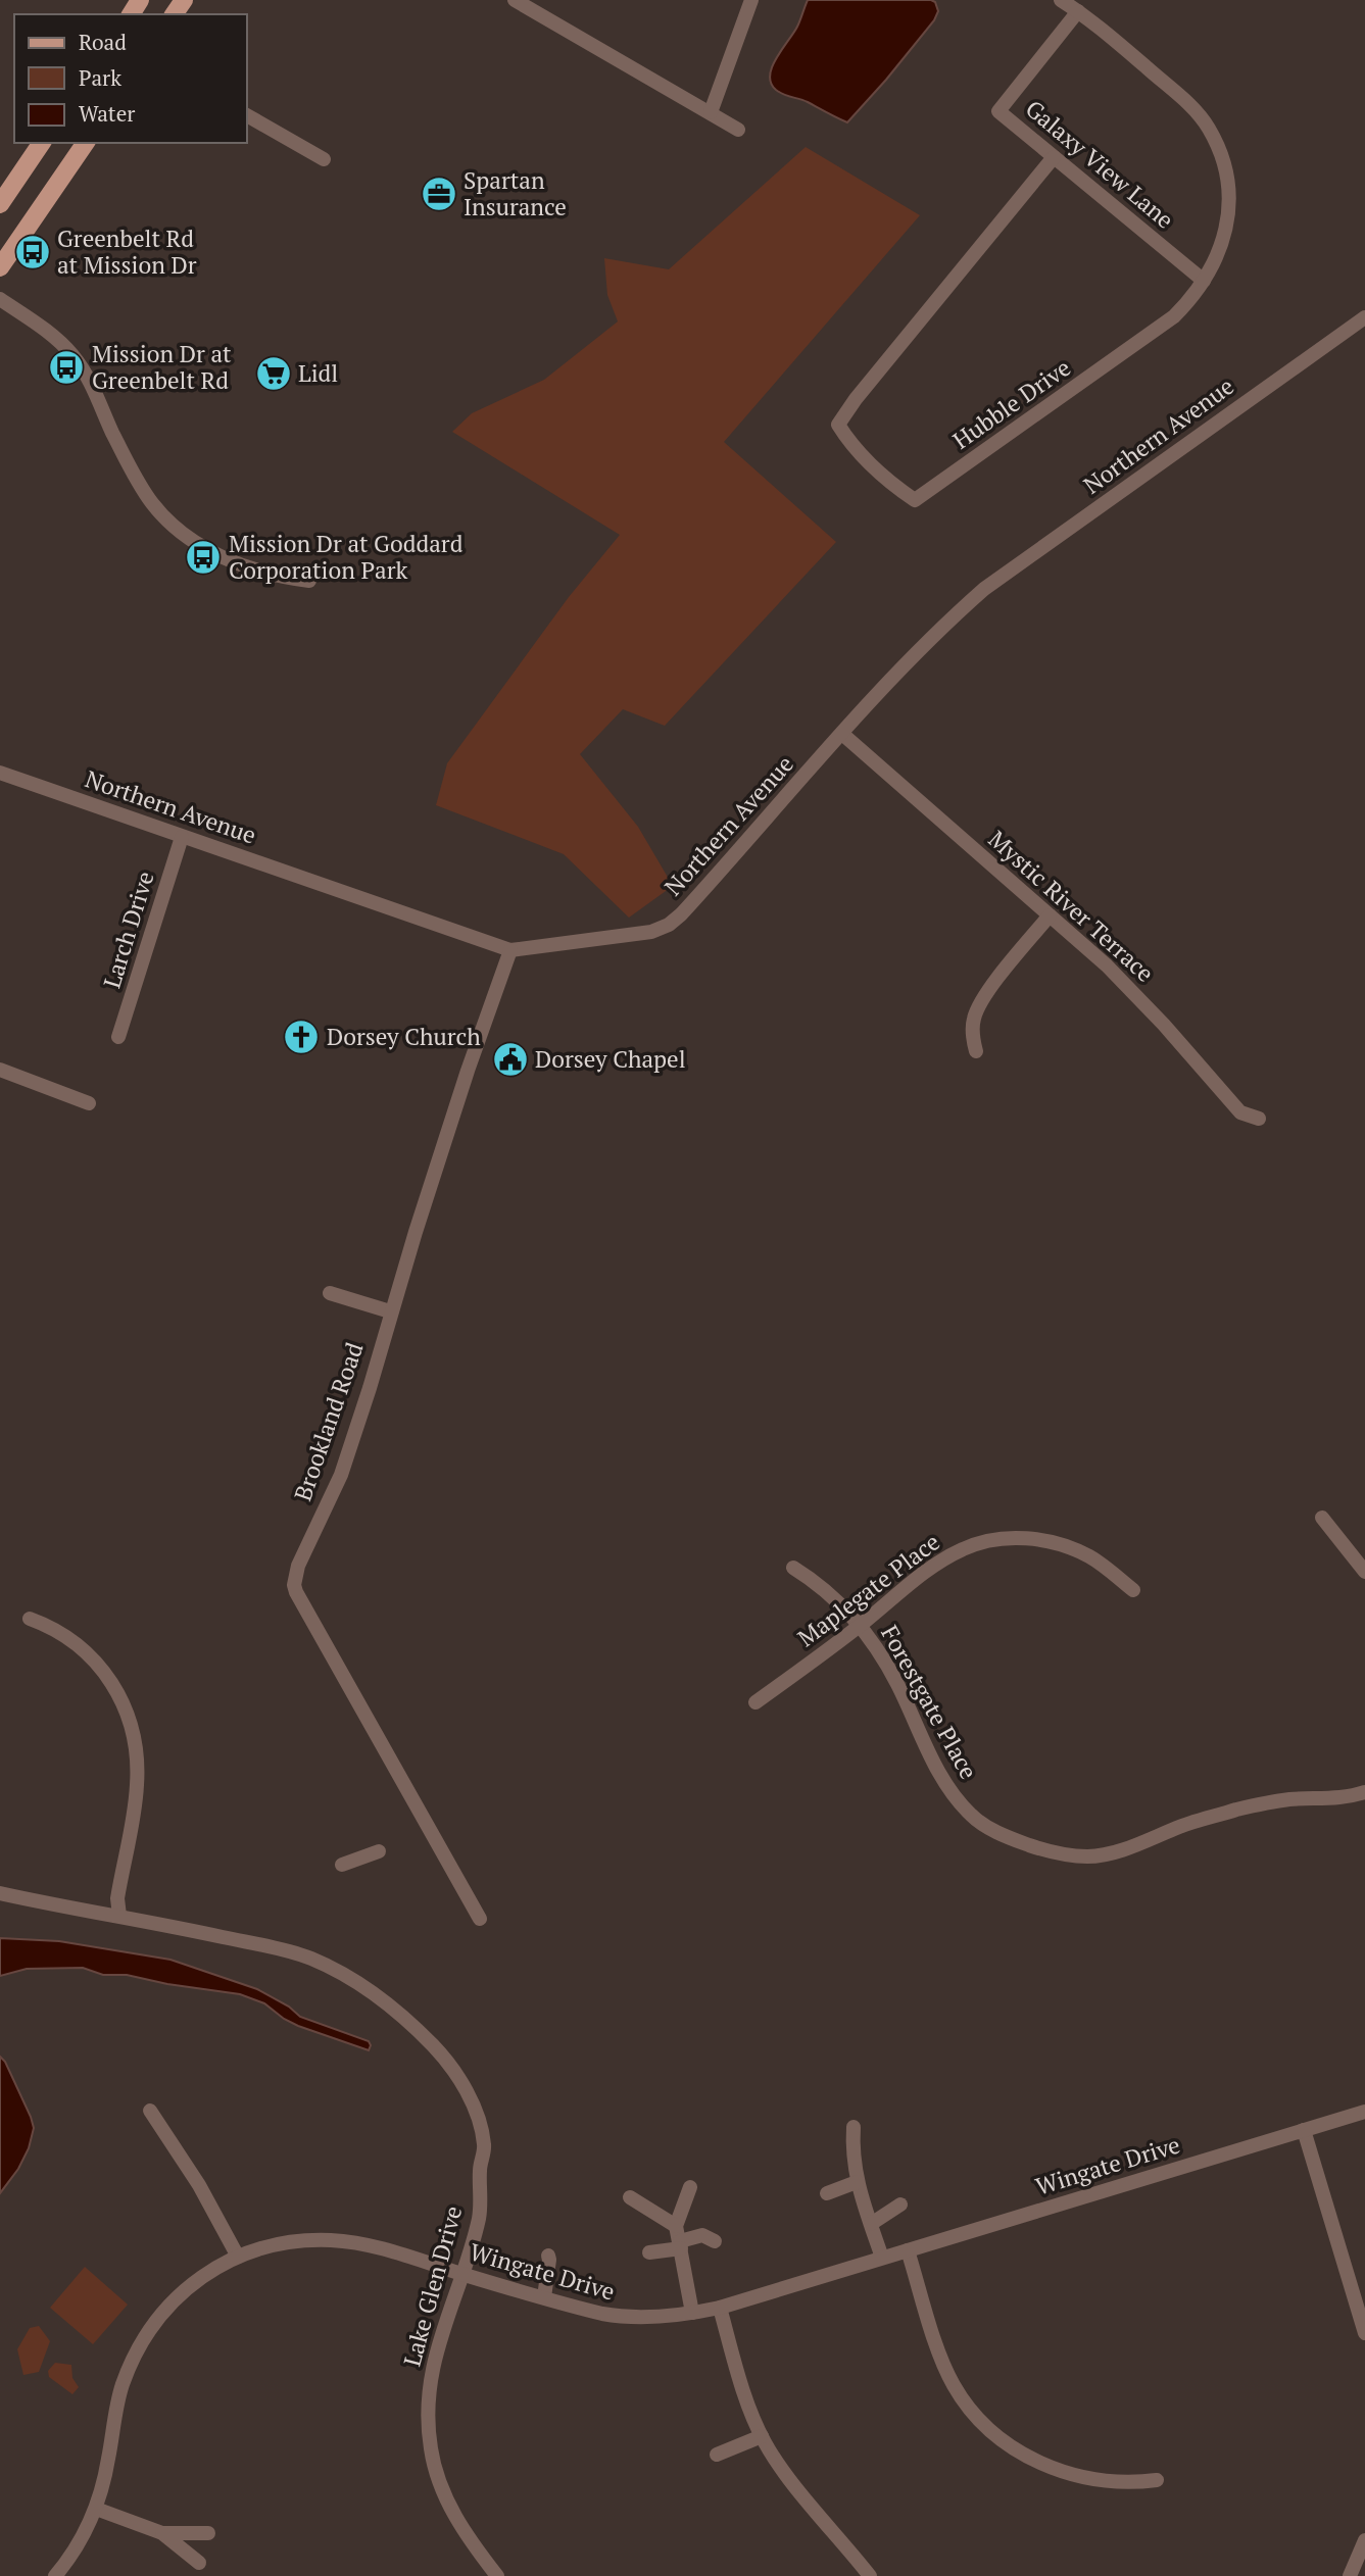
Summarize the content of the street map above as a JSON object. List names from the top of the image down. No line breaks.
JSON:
{"streets":{"street":["Galaxy View Lane","Hubble Drive","Northern Avenue","Mystic River Terrace","Larch Drive","Brookland Road","Maplegate Place","Forestgate Place","Wingate Drive","Lake Glen Drive"]},"crossings":[["Galaxy View Lane","Hubble Drive"],["Northern Avenue","Mystic River Terrace"],["Northern Avenue","Larch Drive"],["Northern Avenue","Brookland Road"],["Maplegate Place","Forestgate Place"],["Wingate Drive","Lake Glen Drive"]],"places":{"office":["Spartan Insurance"],"bus stop":["Greenbelt Rd at Mission Dr","Mission Dr at Greenbelt Rd","Mission Dr at Goddard Corporation Park"],"supermarket":["Lidl"],"church":["Dorsey Church"],"public building":["Dorsey Chapel"]},"legend":["Road","Park","Water"]}
